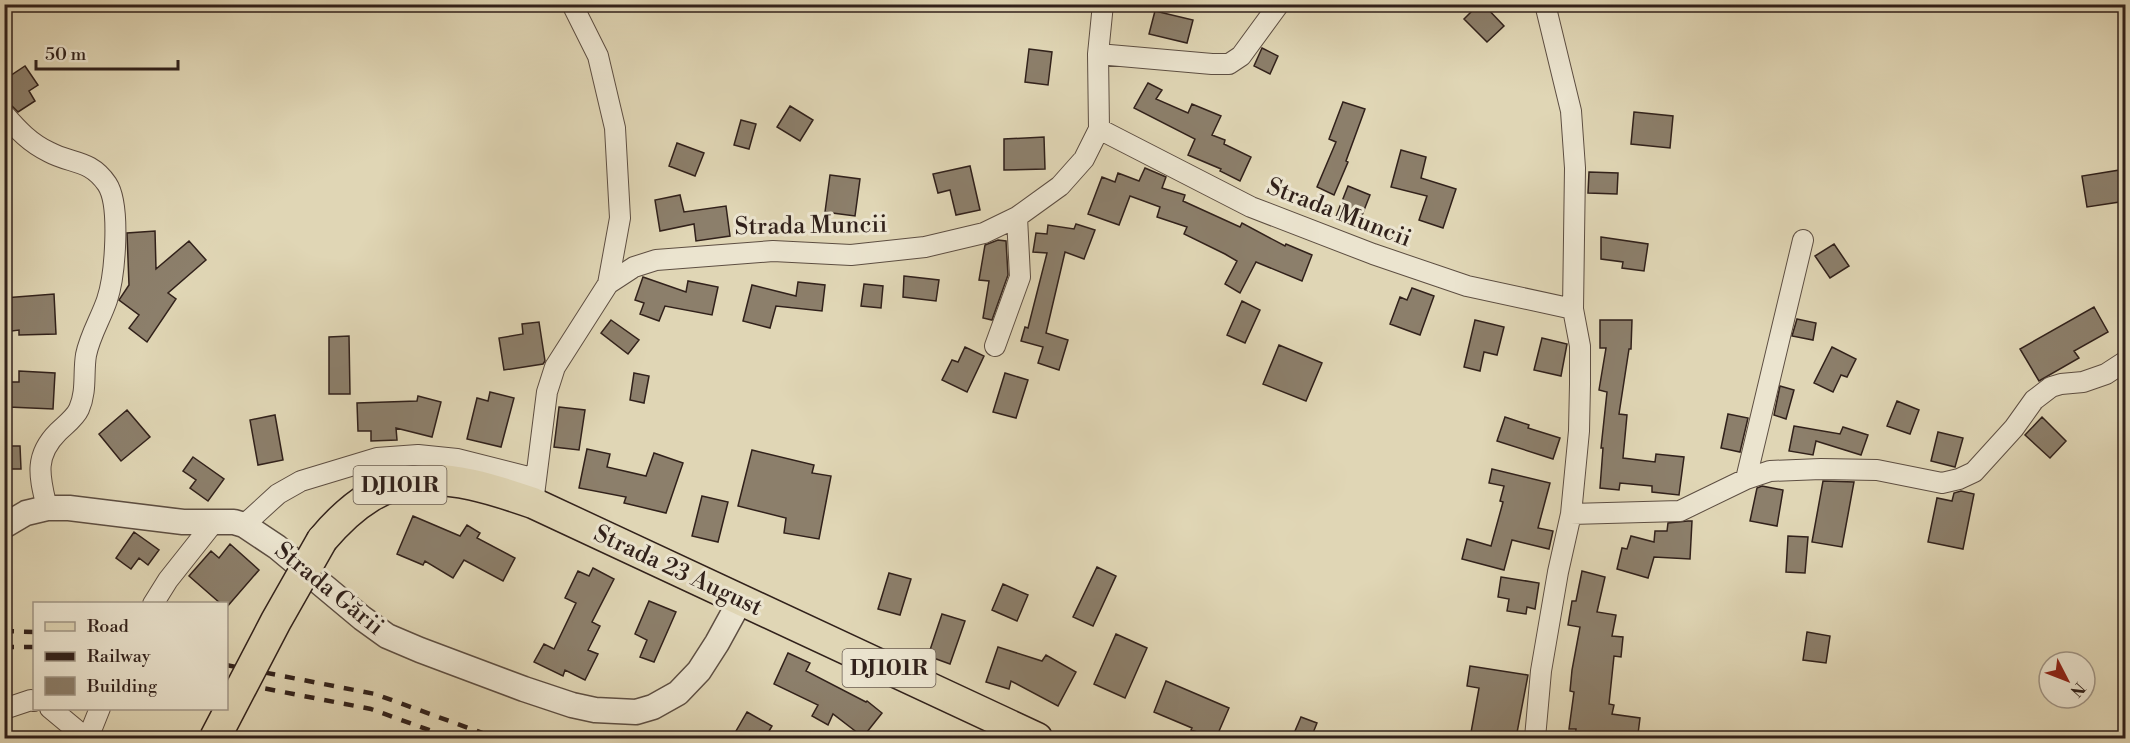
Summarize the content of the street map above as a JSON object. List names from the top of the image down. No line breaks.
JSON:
{"streets":{"main road":["DJ101R","Strada 23 August"],"street":["Strada Muncii","Strada Gării"]},"crossings":[["Strada Muncii","Strada 23 August"],["Strada 23 August","Strada Gării"]],"legend":["Road","Railway","Building"],"scale_bar":"50 m","north":"bottom right"}
